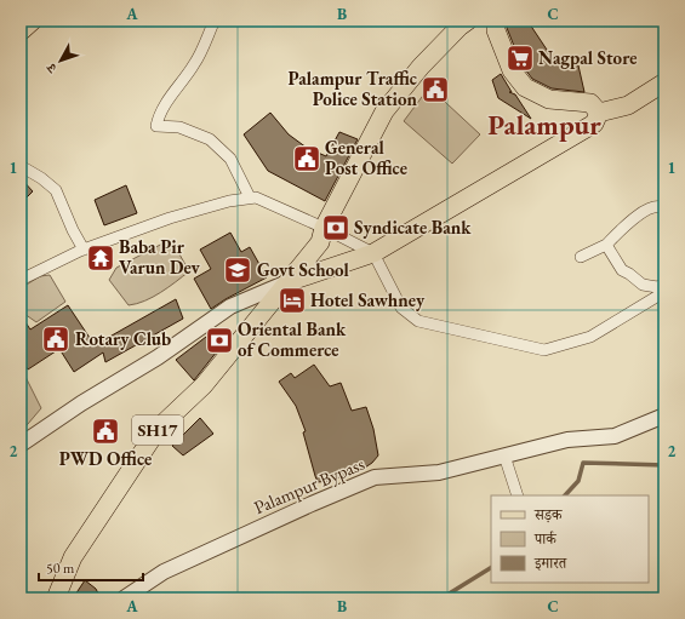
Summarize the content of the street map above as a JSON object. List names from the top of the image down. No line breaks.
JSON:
{"streets":{"main road":["SH17"],"street":["Palampur Bypass"]},"districts":["Palampur"],"places":{"supermarket":["Nagpal Store"],"public building":["Palampur Traffic Police Station","General Post Office","Rotary Club","PWD Office"],"bank":["Syndicate Bank","Oriental Bank of Commerce"],"temple":["Baba Pir Varun Dev"],"school or university":["Govt School"],"hotel":["Hotel Sawhney"]},"legend":["सड़क","पार्क","इमारत"],"scale_bar":"50 m","north":"bottom left","grid":{"columns":["A","B","C"],"rows":["1","2"]}}
